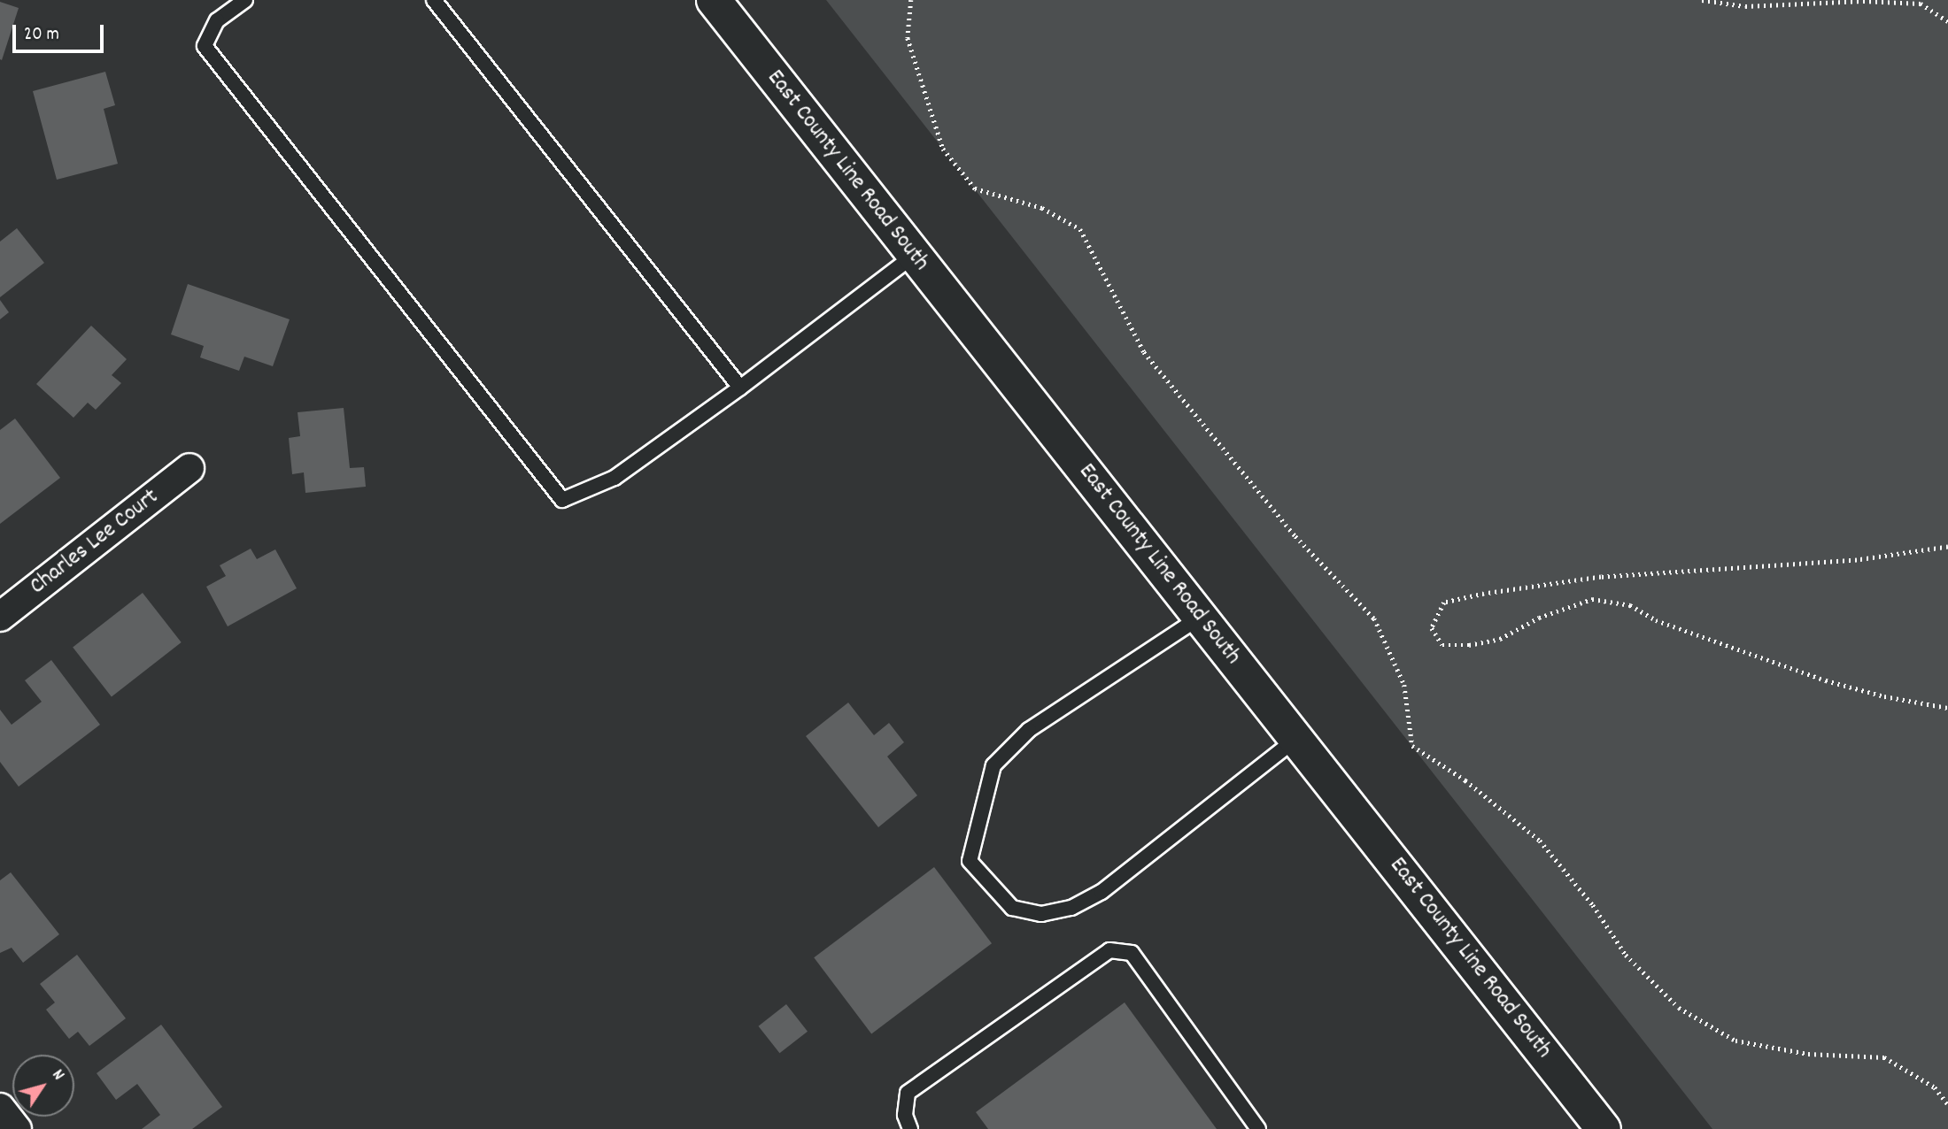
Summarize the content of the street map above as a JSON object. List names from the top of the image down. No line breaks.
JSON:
{"streets":{"main road":["East County Line Road South"],"street":["Charles Lee Court"]},"scale_bar":"20 m","north":"top right"}
